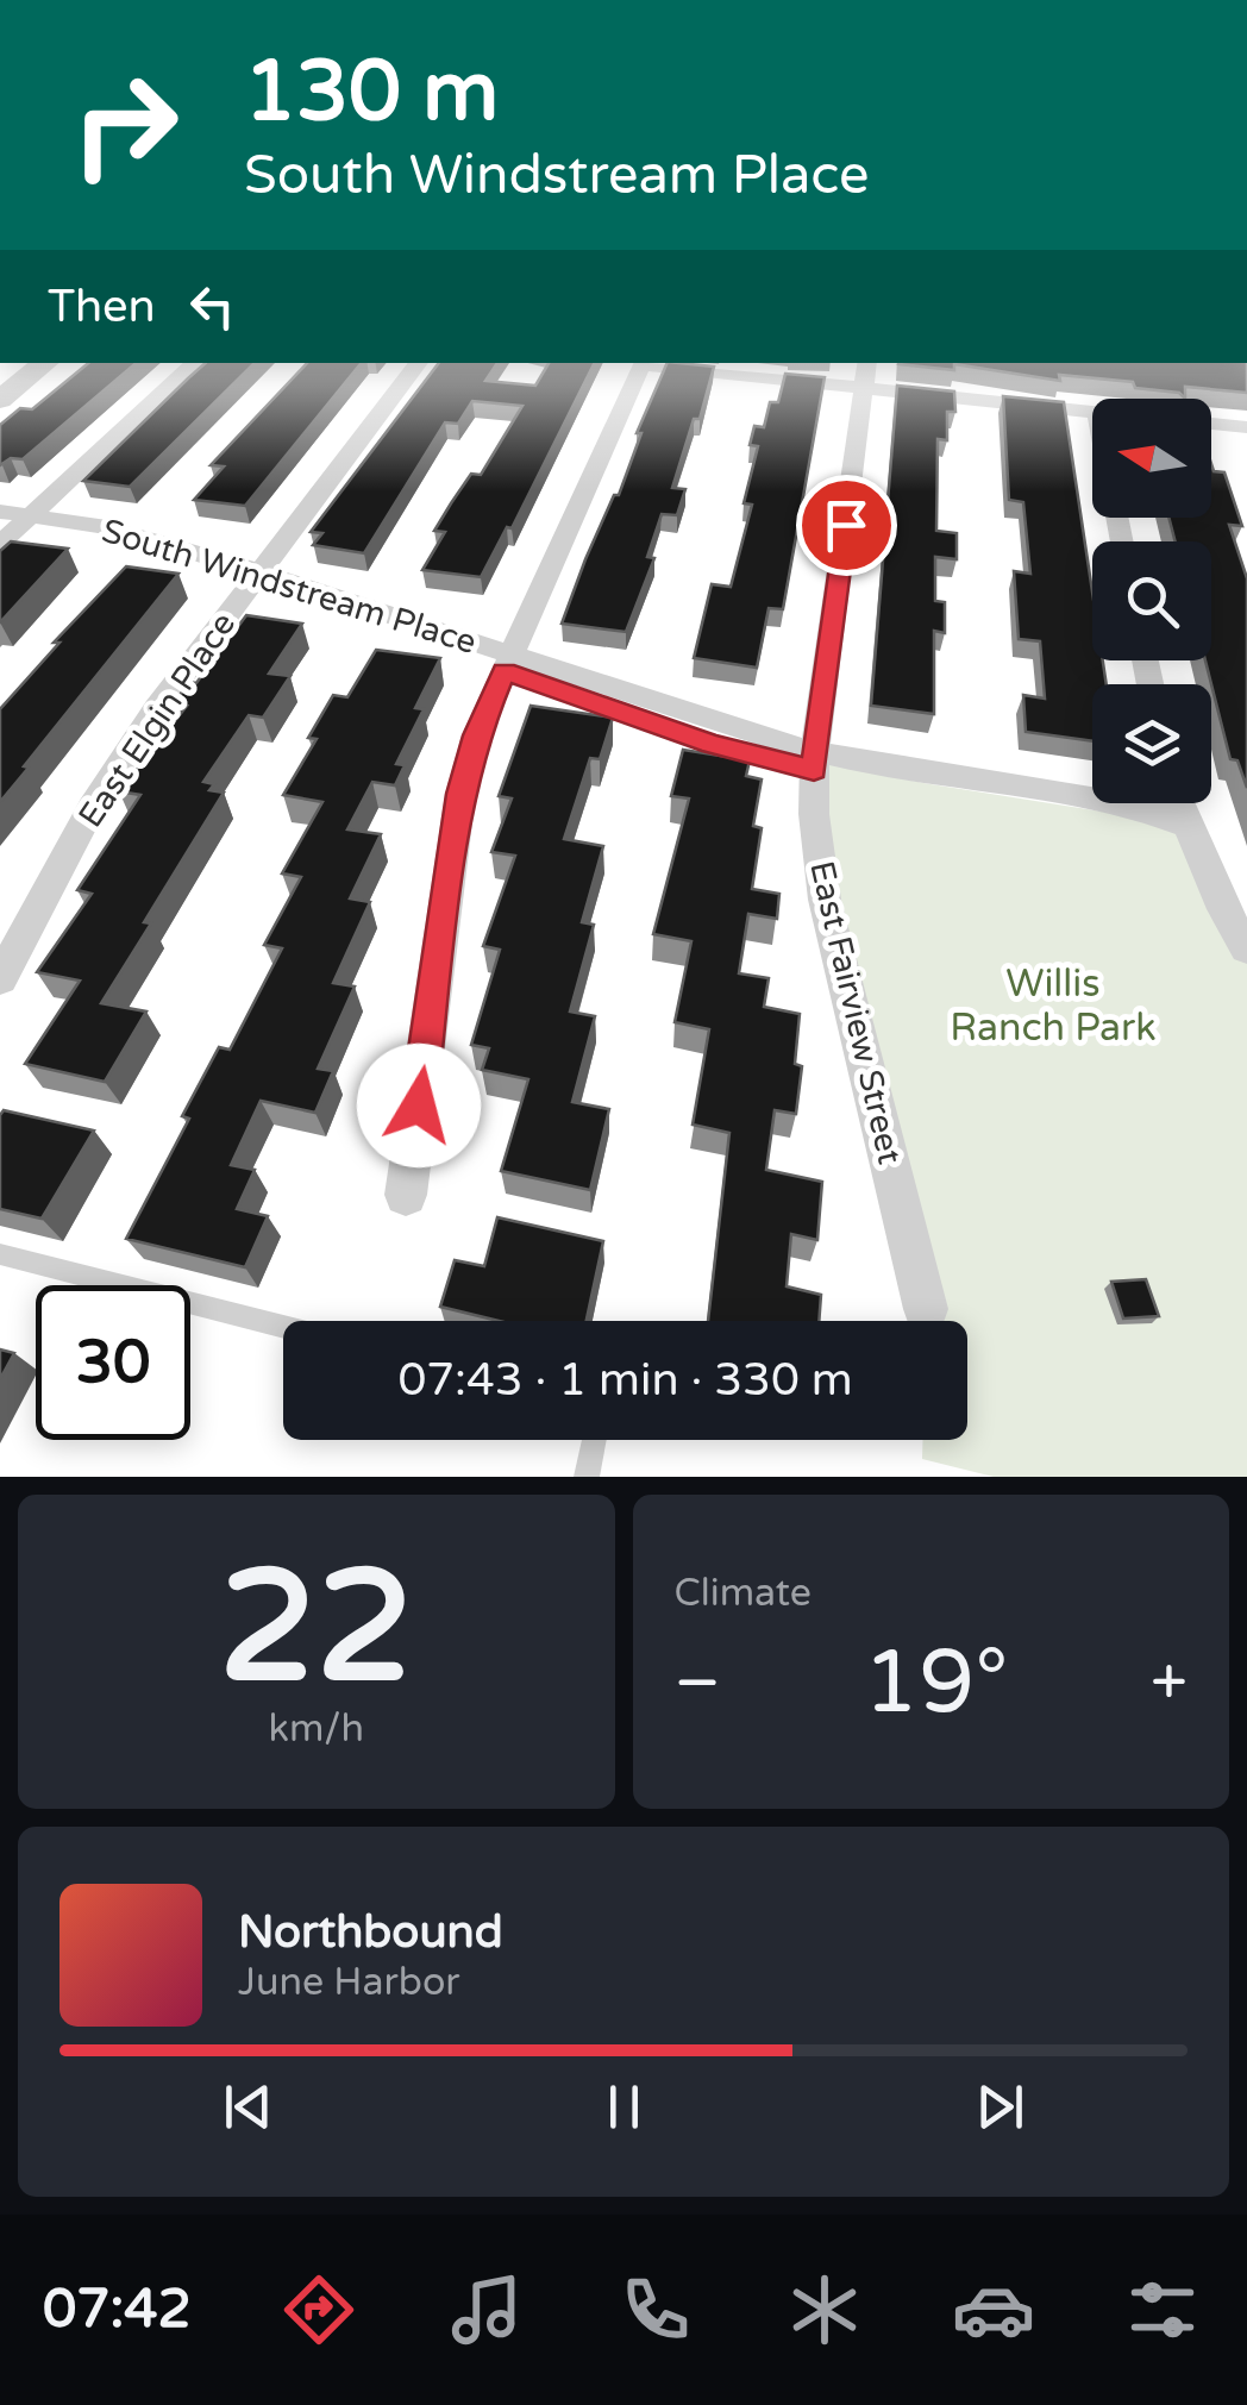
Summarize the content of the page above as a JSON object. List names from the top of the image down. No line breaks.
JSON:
{"streets":{"street":["South Windstream Place","East Elgin Place","East Fairview Street"]},"crossings":[["South Windstream Place","East Elgin Place"],["South Windstream Place","East Fairview Street"]],"parks":["Willis Ranch Park"],"north":"left","page":{"turn":["130 m","South Windstream Place"],"then":"Then","limit":"30","trip":"07:43 · 1 min · 330 m","tile":[["22","km/h"],"Climate"],"heat":["−","19°","+"],"song":["Northbound","June Harbor"],"tabs":"07:42"}}
